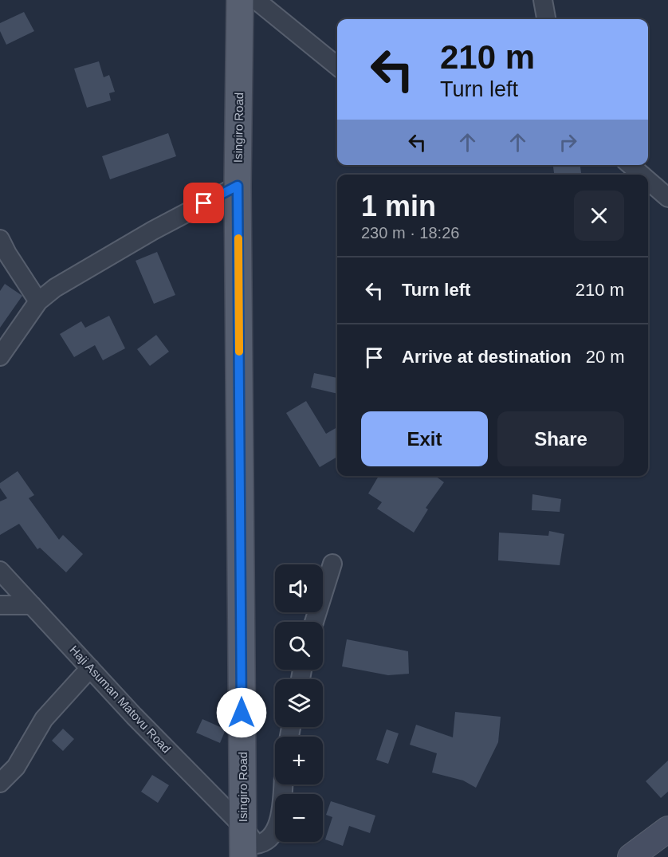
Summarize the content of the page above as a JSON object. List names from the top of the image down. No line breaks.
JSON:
{"streets":{"main road":["Isingiro Road"],"street":["Haji Asuman Matovu Road"]},"crossings":[["Isingiro Road","Haji Asuman Matovu Road"]],"page":{"turn":["210 m","Turn left"],"heading":["1 min","230 m · 18:26"],"list":[{"name":"Turn left","value":"210 m"},{"name":"Arrive at destination","value":"20 m"}],"buttons":["Exit","Share"],"map_buttons":["+","−"]}}
